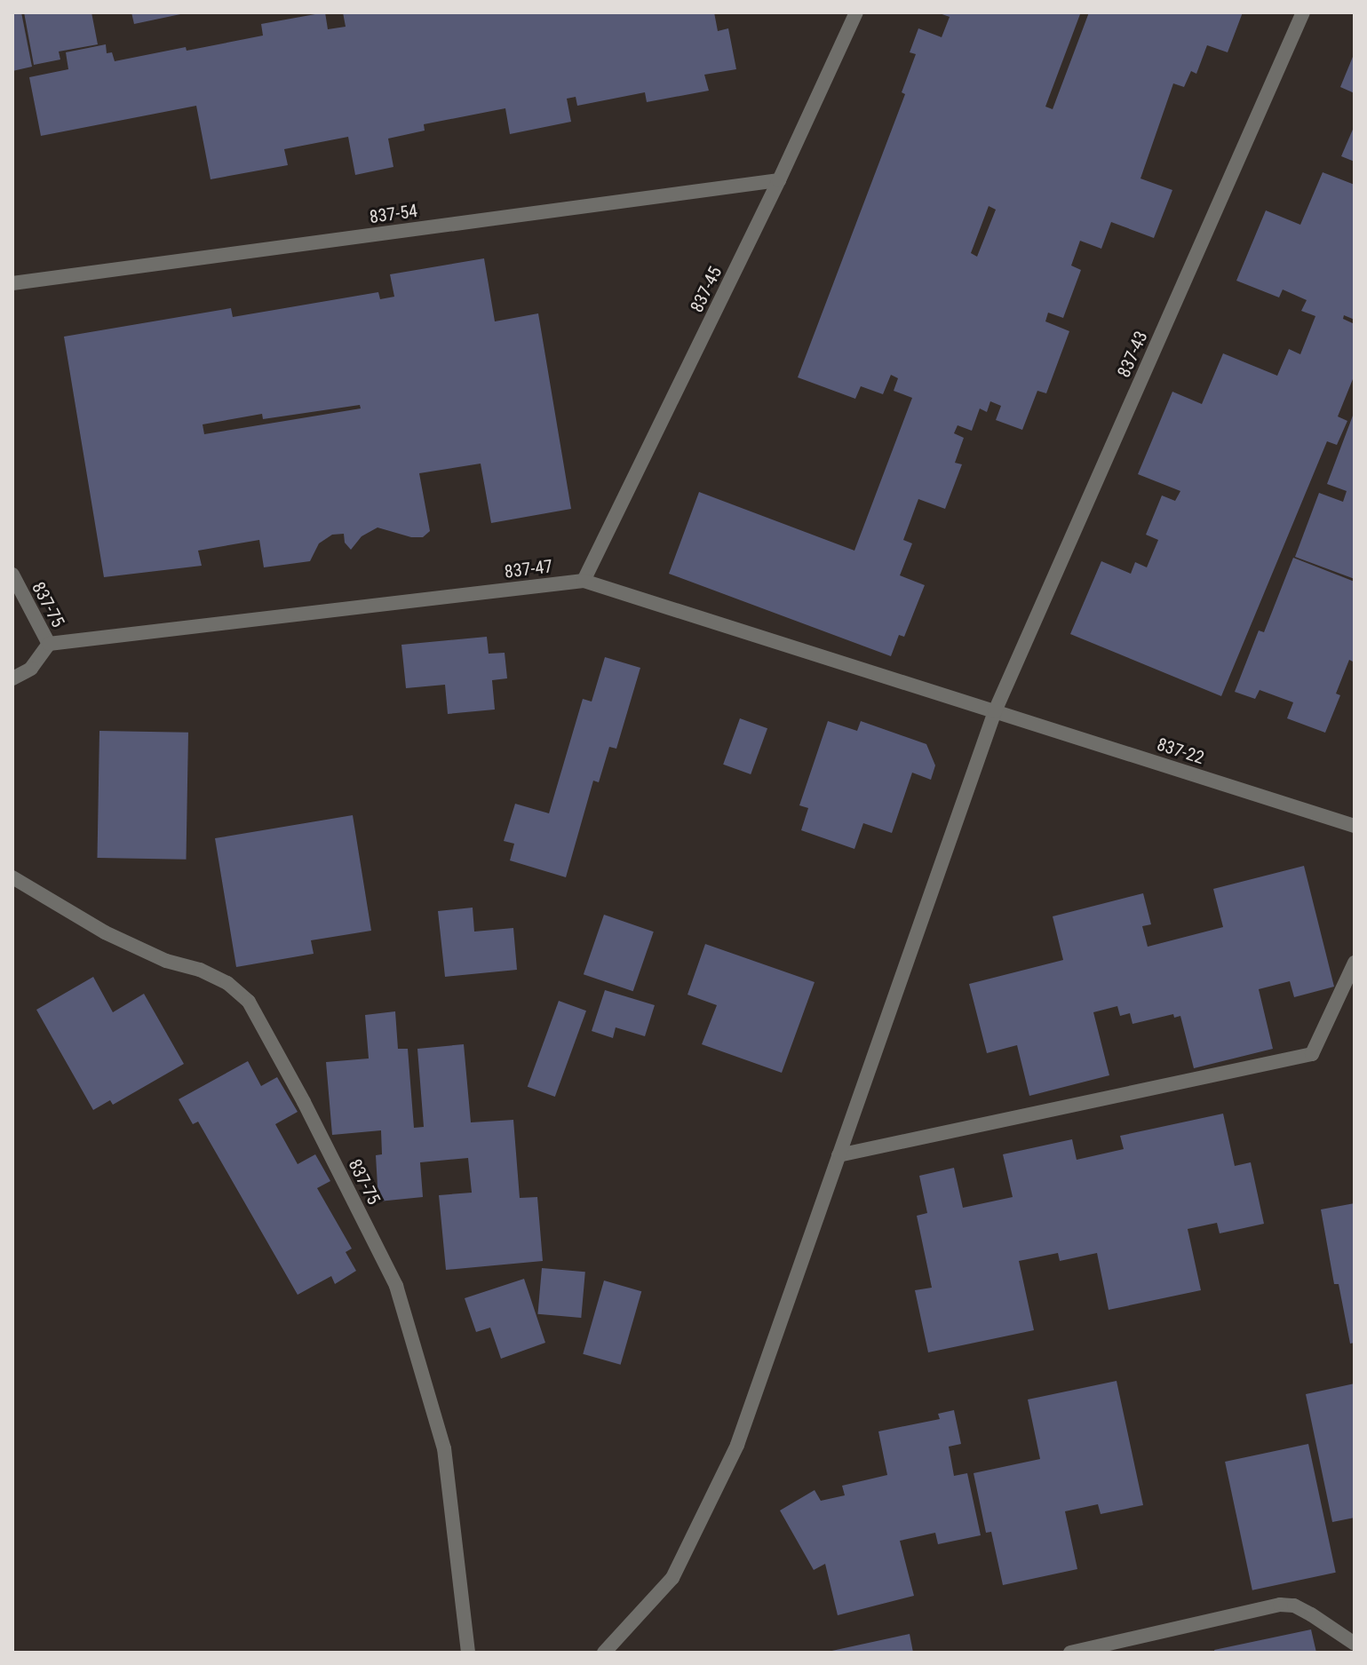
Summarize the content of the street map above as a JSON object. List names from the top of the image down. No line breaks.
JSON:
{"streets":{"street":["837-54","837-45","837-43","837-47","837-75","837-22"]},"crossings":[["837-54","837-45"],["837-45","837-47"],["837-43","837-47"],["837-43","837-22"],["837-47","837-75"],["837-47","837-22"]]}
